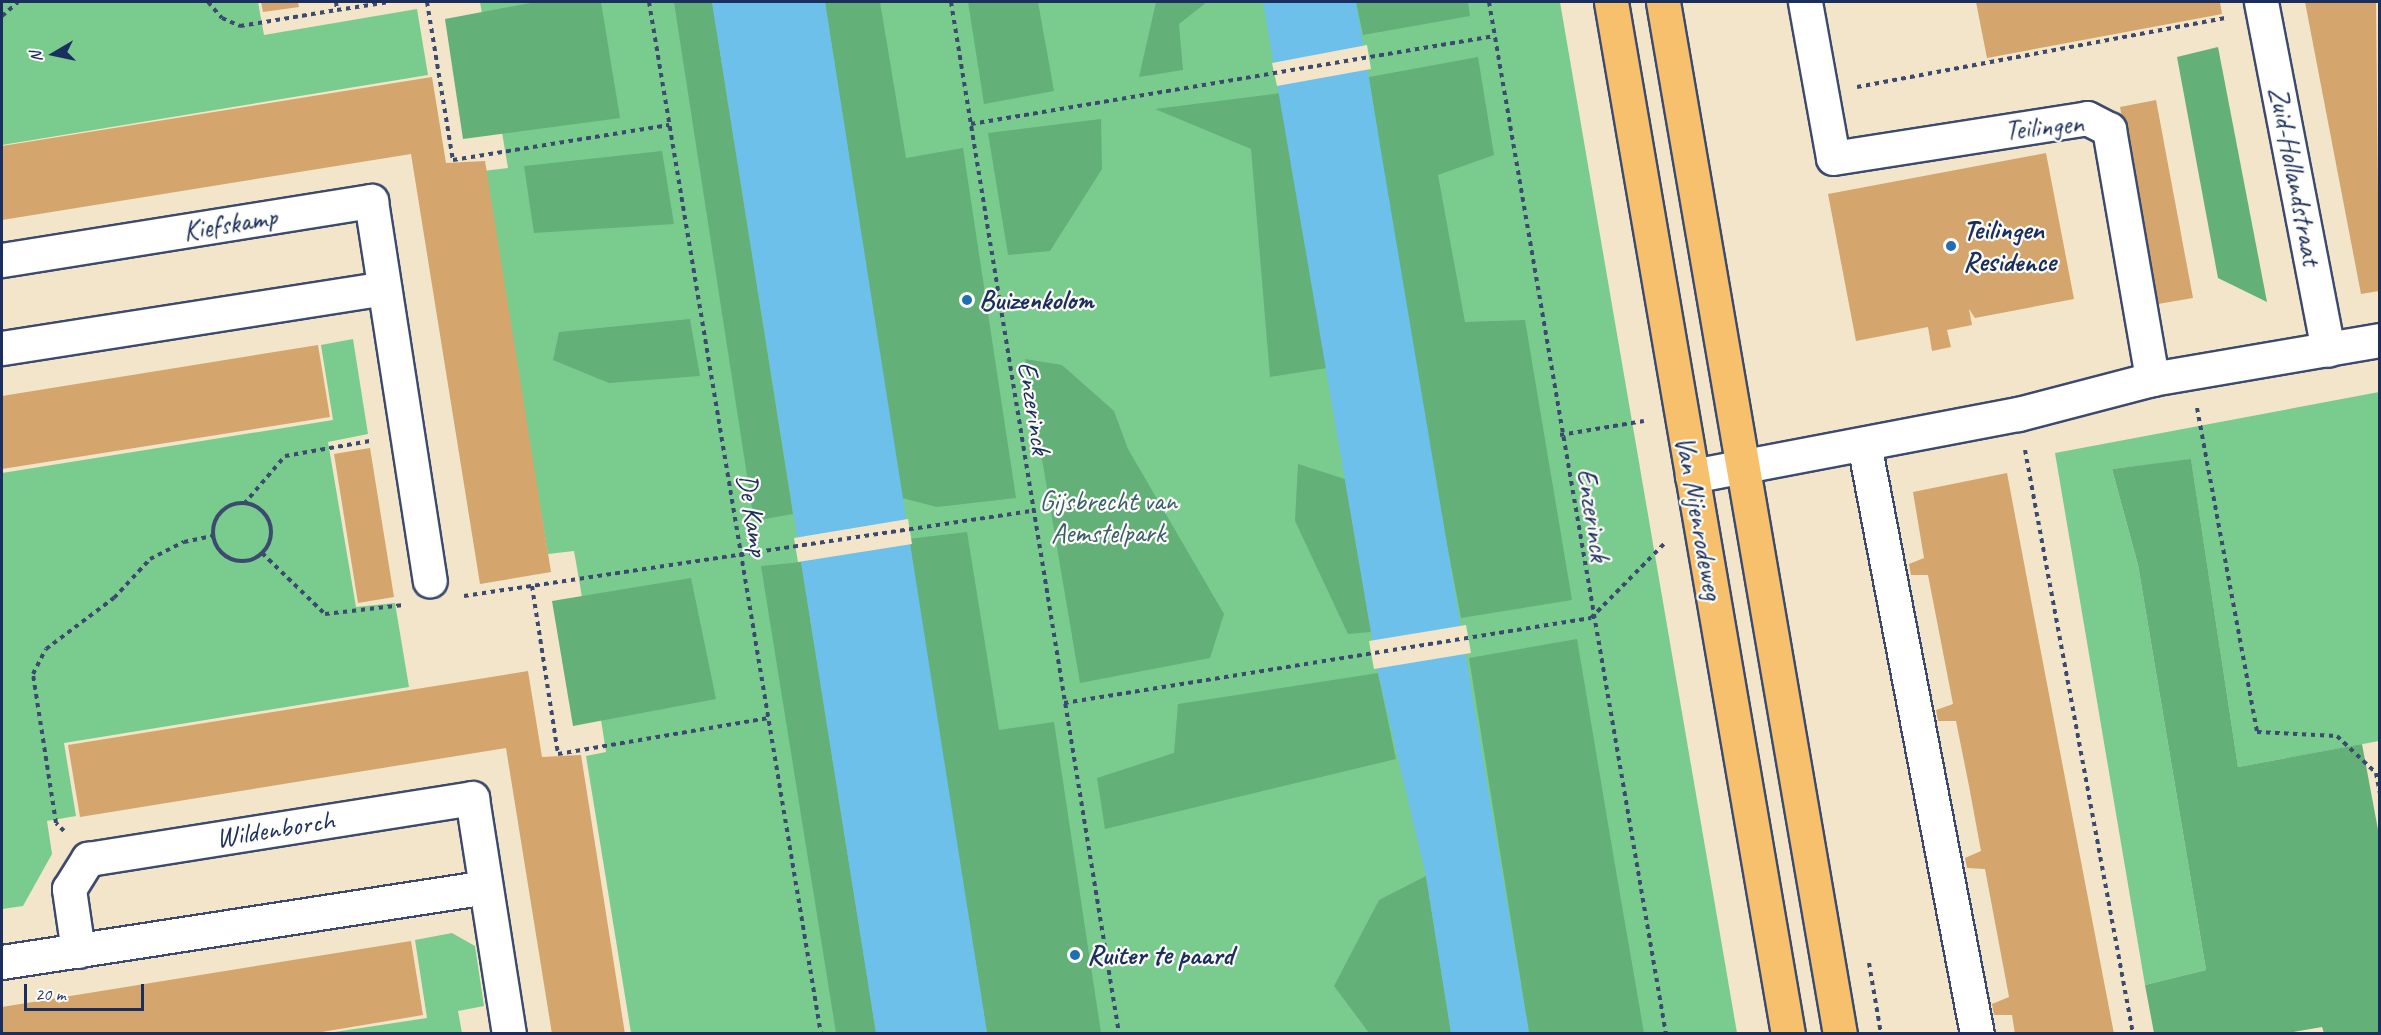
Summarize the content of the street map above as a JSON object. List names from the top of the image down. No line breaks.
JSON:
{"streets":{"main road":["Van Nijenrodeweg"],"street":["Teilingen","Zuid-Hollandstraat","Kiefskamp","Wildenborch"],"path":["Enzerinck","De Kamp"]},"parks":["Gijsbrecht van Aemstelpark"],"places":["Teilingen Residence","Buizenkolom","Ruiter te paard"],"scale_bar":"20 m","north":"left"}
